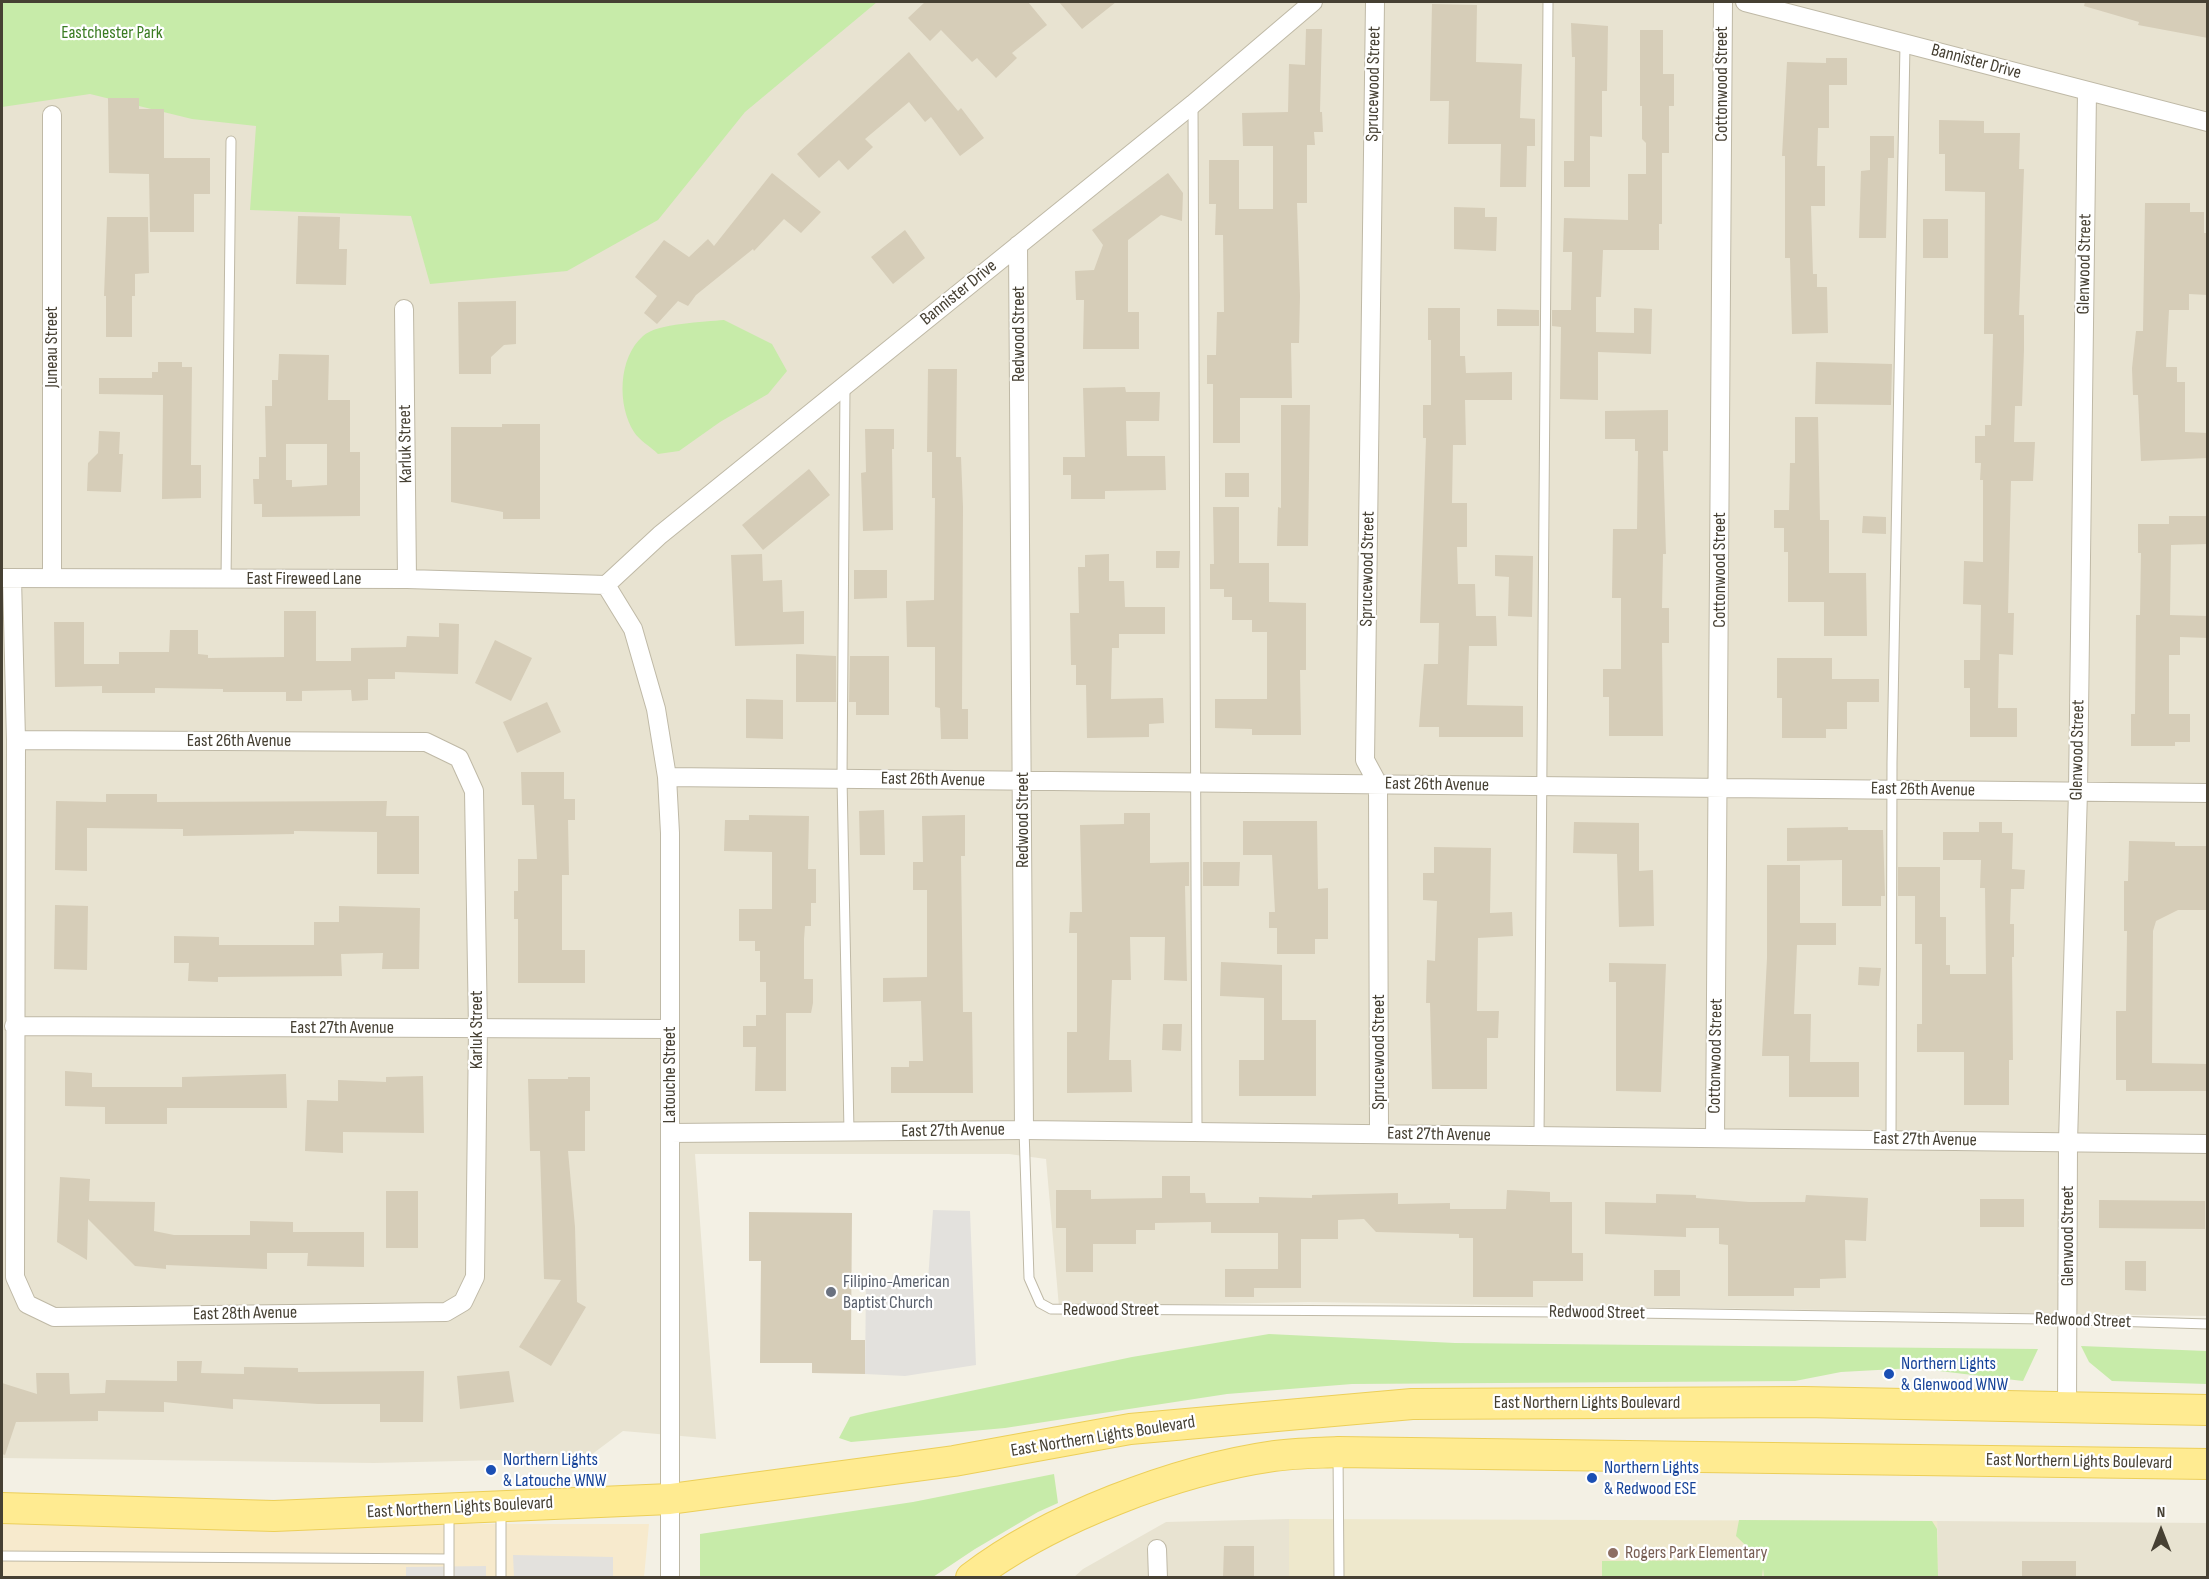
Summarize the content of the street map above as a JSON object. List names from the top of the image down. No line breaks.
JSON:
{"streets":{"main road":["East Northern Lights Boulevard"],"street":["Bannister Drive","Sprucewood Street","Cottonwood Street","Glenwood Street","Redwood Street","Juneau Street","Karluk Street","East Fireweed Lane","East 26th Avenue","East 27th Avenue","Latouche Street","East 28th Avenue"]},"crossings":[["Bannister Drive","Glenwood Street"],["Bannister Drive","Redwood Street"],["Bannister Drive","East Fireweed Lane"],["Bannister Drive","Latouche Street"],["Sprucewood Street","East 26th Avenue"],["Sprucewood Street","East 27th Avenue"],["Cottonwood Street","East 26th Avenue"],["Cottonwood Street","East 27th Avenue"],["Glenwood Street","Redwood Street"],["Glenwood Street","East 26th Avenue"],["Glenwood Street","East 27th Avenue"],["Glenwood Street","East Northern Lights Boulevard"],["Redwood Street","East 26th Avenue"],["Redwood Street","East 27th Avenue"],["Juneau Street","East Fireweed Lane"],["Karluk Street","East Fireweed Lane"],["Karluk Street","East 26th Avenue"],["Karluk Street","East 27th Avenue"],["Karluk Street","East 28th Avenue"],["East Fireweed Lane","Latouche Street"],["East 26th Avenue","Latouche Street"],["East 27th Avenue","Latouche Street"],["East 27th Avenue","East 28th Avenue"],["Latouche Street","East Northern Lights Boulevard"]],"parks":["Eastchester Park"],"places":["Filipino-American Baptist Church","Northern Lights & Glenwood WNW","Northern Lights & Latouche WNW","Northern Lights & Redwood ESE","Rogers Park Elementary"],"north":"top"}
